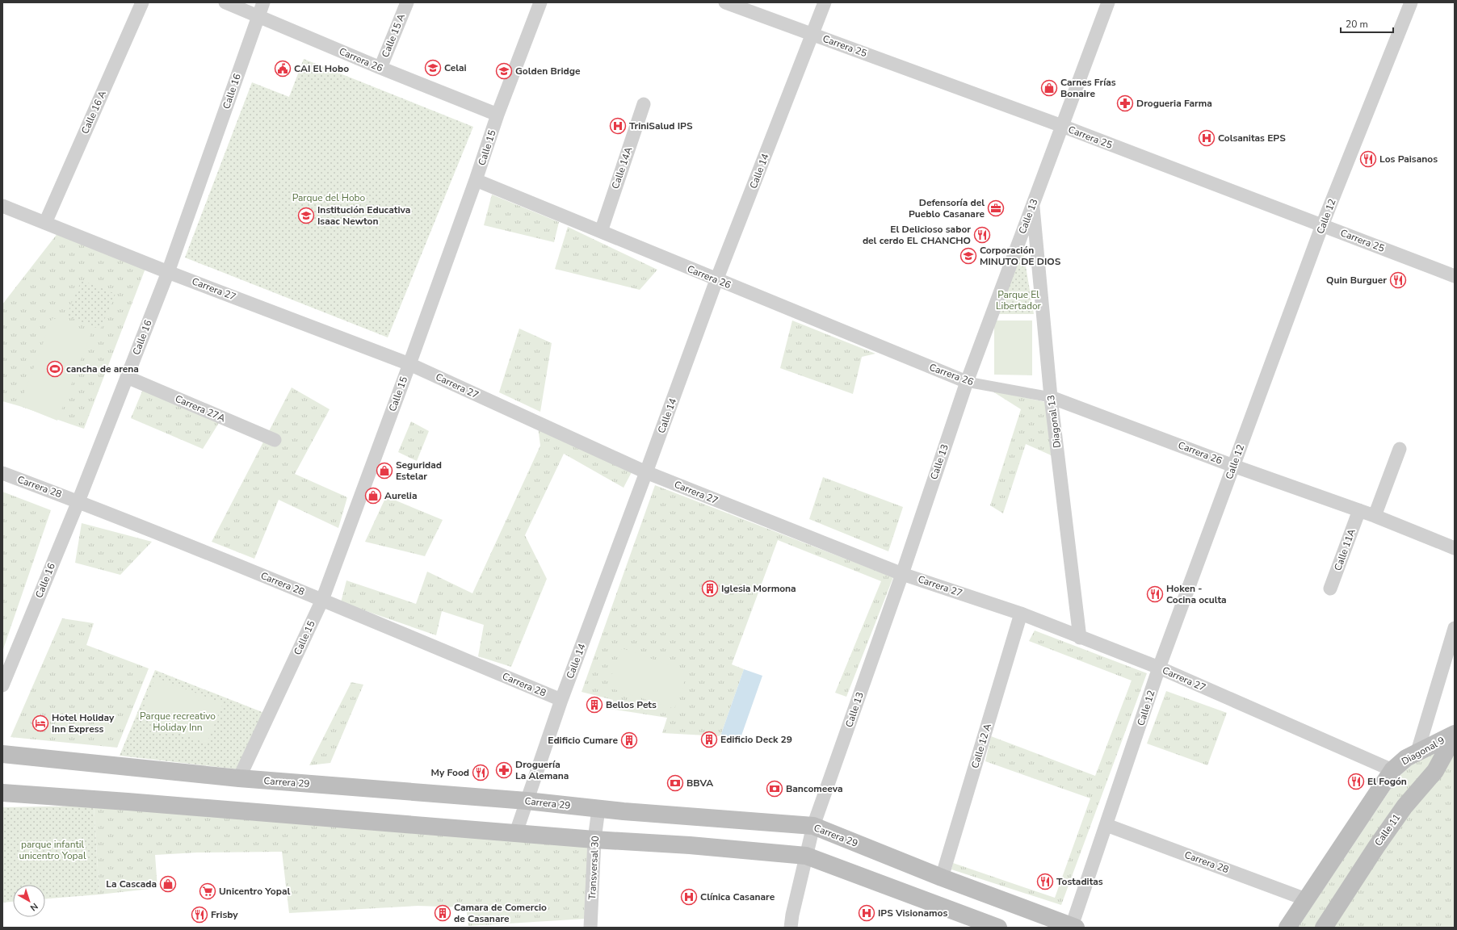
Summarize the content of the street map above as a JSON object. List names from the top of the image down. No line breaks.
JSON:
{"streets":{"main road":["Diagonal 9","Carrera 29","Calle 11"],"street":["Calle 15 A","Carrera 25","Carrera 26","Calle 16","Calle 16 A","Calle 15","Calle 14A","Calle 14","Calle 13","Calle 12","Carrera 27","Carrera 27A","Diagonal 13","Carrera 28","Calle 11A","Calle 12 A","Transversal 30"]},"crossings":[["Calle 15 A","Carrera 26"],["Carrera 25","Calle 14"],["Carrera 25","Calle 13"],["Carrera 25","Calle 12"],["Carrera 26","Calle 16"],["Carrera 26","Calle 15"],["Carrera 26","Calle 14A"],["Carrera 26","Calle 14"],["Carrera 26","Calle 13"],["Carrera 26","Calle 12"],["Carrera 26","Diagonal 13"],["Carrera 26","Calle 11A"],["Calle 16","Carrera 27"],["Calle 16","Carrera 27A"],["Calle 16","Carrera 28"],["Calle 16 A","Carrera 27"],["Calle 15","Carrera 27"],["Calle 15","Carrera 28"],["Calle 15","Carrera 29"],["Calle 14","Carrera 27"],["Calle 14","Carrera 28"],["Calle 14","Carrera 29"],["Calle 13","Carrera 27"],["Calle 13","Diagonal 13"],["Calle 13","Carrera 29"],["Calle 12","Carrera 27"],["Calle 12","Carrera 28"],["Calle 12","Carrera 29"],["Carrera 27","Diagonal 13"],["Carrera 27","Calle 12 A"],["Carrera 27","Diagonal 9"],["Calle 12 A","Carrera 29"],["Diagonal 9","Calle 11"],["Carrera 29","Transversal 30"]],"parks":["Parque del Hobo","Parque El Libertador","Parque recreativo Holiday Inn","parque infantil unicentro Yopal"],"places":{"school or university":["Celai","Golden Bridge","Institución Educativa Isaac Newton","Corporación MINUTO DE DIOS"],"public building":["CAI El Hobo"],"shop":["Carnes Frías Bonaire","Seguridad Estelar","Aurelia","La Cascada"],"pharmacy":["Drogueria Farma","Droguería La Alemana"],"hospital":["TriniSalud IPS","Colsanitas EPS","Clínica Casanare","IPS Visionamos"],"restaurant":["Los Paisanos","El Delicioso sabor del cerdo EL CHANCHO","Quin Burguer","Hoken - Cocina oculta","My Food","El Fogón","Tostaditas","Frisby"],"office":["Defensoría del Pueblo Casanare"],"sports":["cancha de arena"],"building":["Iglesia Mormona","Bellos Pets","Edificio Deck 29","Edificio Cumare","Camara de Comercio de Casanare"],"hotel":["Hotel Holiday Inn Express"],"bank":["BBVA","Bancomeeva"],"supermarket":["Unicentro Yopal"]},"scale_bar":"20 m","north":"bottom right"}
